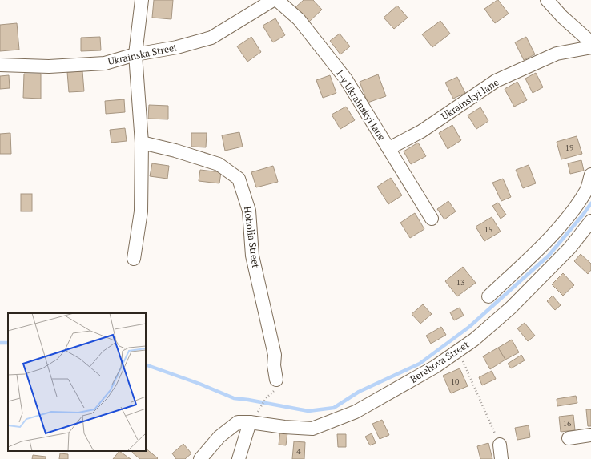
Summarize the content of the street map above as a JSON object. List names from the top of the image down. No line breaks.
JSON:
{"streets":{"street":["Ukrainska Street","Ukrainskyi lane","1-y Ukrainskyi lane","Hoholia Street","Berehova Street"]},"crossings":[["Ukrainskyi lane","1-y Ukrainskyi lane"]],"house_numbers":["19","15","13","10","16","4"]}
